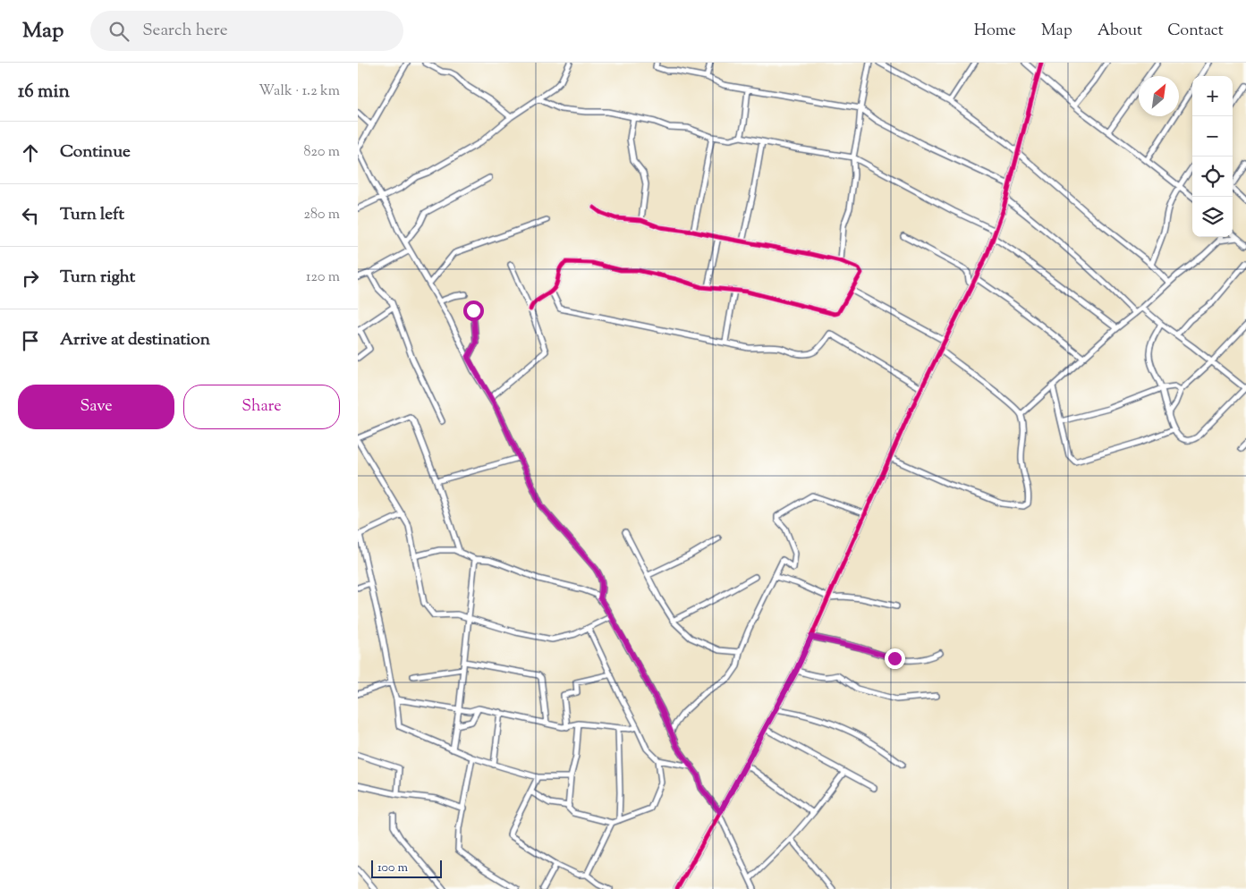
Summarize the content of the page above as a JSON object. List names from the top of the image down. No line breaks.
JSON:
{"scale_bar":"100 m","north":"top right","page":{"header":"Map","search":"Search here","nav":["Home","Map","About","Contact"],"heading":["16 min","Walk · 1.2 km"],"map_buttons":["+","−"],"list":[["Continue","820 m"],["Turn left","280 m"],["Turn right","120 m"],"Arrive at destination"],"buttons":["Save","Share"],"scale":"100 m"}}
